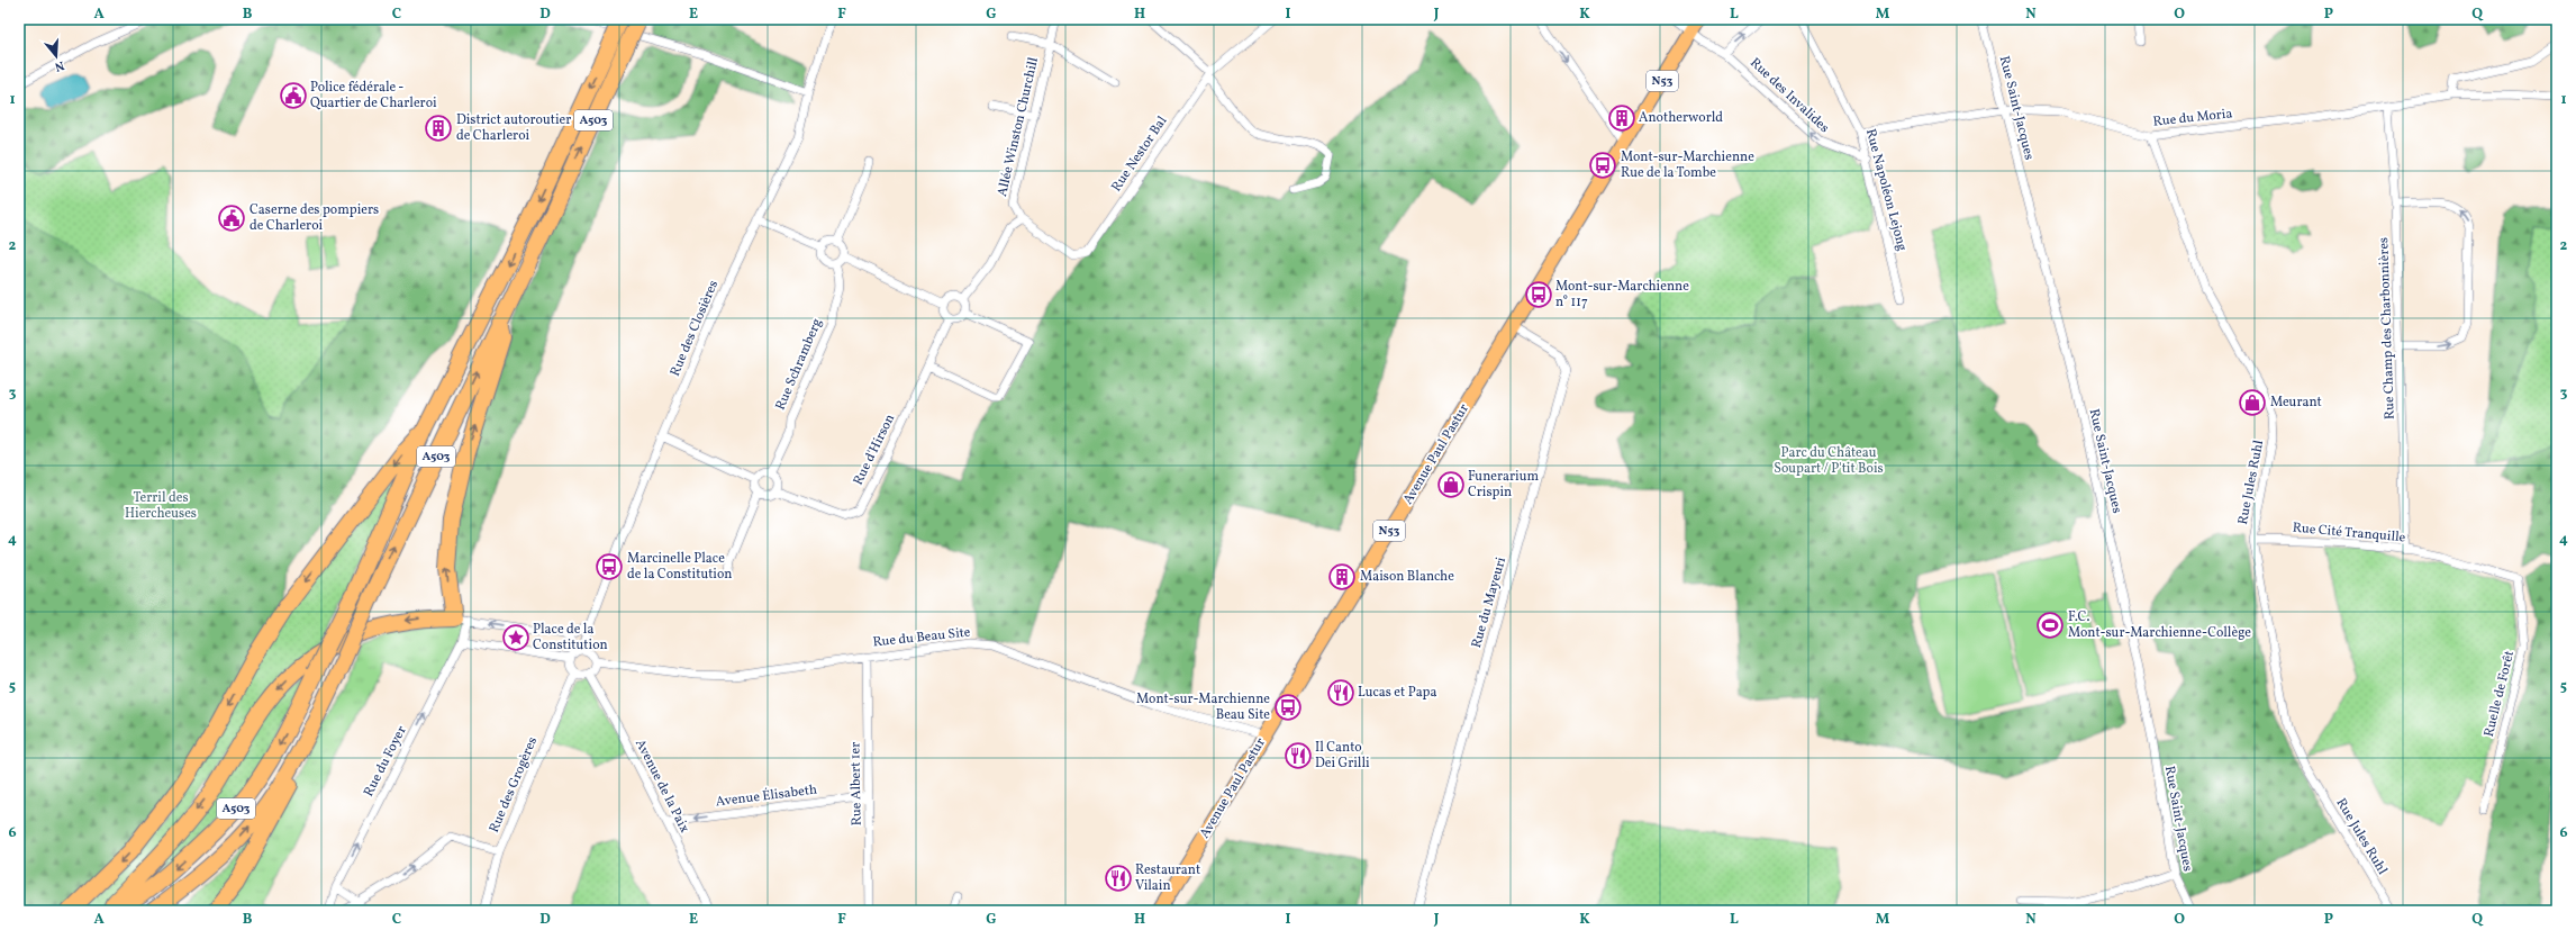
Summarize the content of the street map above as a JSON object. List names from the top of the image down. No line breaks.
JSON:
{"streets":{"highway":["A503"],"main road":["N53","Avenue Paul Pastur"],"street":["Rue des Invalides","Rue Saint-Jacques","Rue du Moria","Allée Winston Churchill","Rue Nestor Bal","Rue Napoléon Lejong","Rue des Closières","Rue Champ des Charbonnières","Rue Schramberg","Rue d'Hirson","Rue Jules Ruhl","Rue Cité Tranquille","Rue du Mayeuri","Rue du Beau Site","Ruelle de Forêt","Rue du Foyer","Rue Albert 1er","Rue des Grogères","Avenue de la Paix","Avenue Élisabeth"]},"crossings":[["Rue des Invalides","Rue Napoléon Lejong"],["Rue des Invalides","Avenue Paul Pastur"],["Rue Saint-Jacques","Rue du Moria"],["Rue du Moria","Rue Napoléon Lejong"],["Rue du Moria","Rue Champ des Charbonnières"],["Rue du Moria","Rue Jules Ruhl"],["Allée Winston Churchill","Rue Nestor Bal"],["Rue des Closières","Rue du Beau Site"],["Rue des Closières","Rue des Grogères"],["Rue des Closières","Avenue de la Paix"],["Rue Champ des Charbonnières","Rue Cité Tranquille"],["Rue Schramberg","Rue d'Hirson"],["Avenue Paul Pastur","Rue du Mayeuri"],["Avenue Paul Pastur","Rue du Beau Site"],["Rue Jules Ruhl","Rue Cité Tranquille"],["Rue Cité Tranquille","Ruelle de Forêt"],["Rue du Beau Site","Rue Albert 1er"],["Rue du Beau Site","Rue des Grogères"],["Rue du Beau Site","Avenue de la Paix"],["Rue Albert 1er","Avenue Élisabeth"],["Rue des Grogères","Avenue de la Paix"],["Avenue de la Paix","Avenue Élisabeth"]],"one_way":["Rue des Invalides","Rue du Foyer","Avenue Élisabeth"],"parks":["Parc du Château Soupart / P'tit Bois","Terril des Hiercheuses"],"places":{"public building":["Police fédérale - Quartier de Charleroi","Caserne des pompiers de Charleroi"],"building":["Anotherworld","District autoroutier de Charleroi","Maison Blanche"],"bus stop":["Mont-sur-Marchienne Rue de la Tombe","Mont-sur-Marchienne n° 117","Marcinelle Place de la Constitution","Mont-sur-Marchienne Beau Site"],"shop":["Meurant","Funerarium Crispin"],"sports":["F.C. Mont-sur-Marchienne-Collège"],"place":["Place de la Constitution"],"restaurant":["Lucas et Papa","Il Canto Dei Grilli","Restaurant Vilain"]},"north":"bottom","grid":{"columns":["A","B","C","D","E","F","G","H","I","J","K","L","M","N","O","P","Q"],"rows":["1","2","3","4","5","6"]}}
